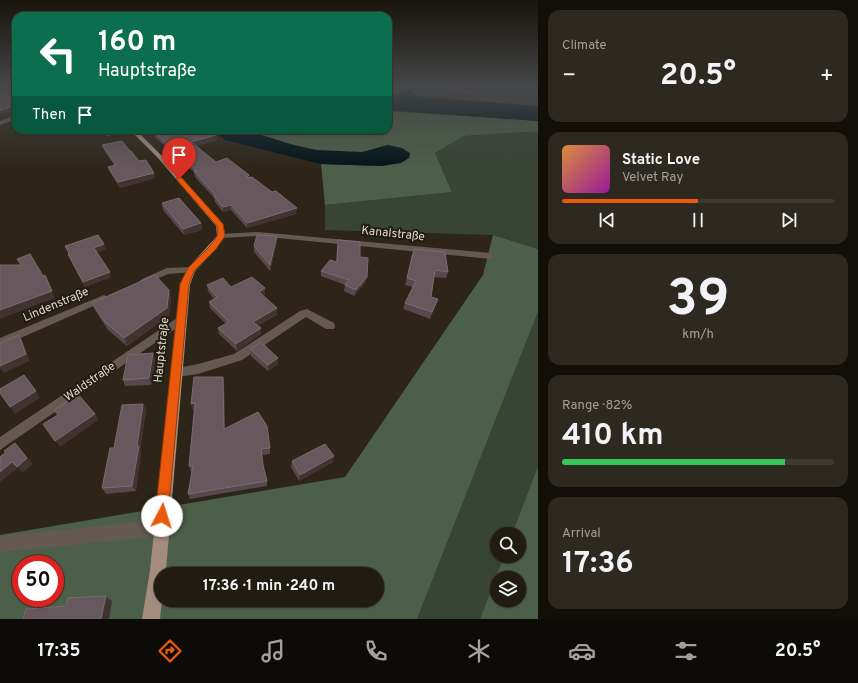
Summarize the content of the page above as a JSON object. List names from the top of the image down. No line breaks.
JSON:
{"streets":{"main road":["Hauptstraße"],"street":["Kanalstraße","Lindenstraße","Waldstraße"]},"crossings":[["Kanalstraße","Hauptstraße"],["Hauptstraße","Waldstraße"]],"page":{"tile":["Climate",["39","km/h"],["Range · 82%","410 km"],["Arrival","17:36"]],"turn":["160 m","Hauptstraße"],"heat":["−","20.5°","+"],"then":"Then","song":["Static Love","Velvet Ray"],"limit":"50","trip":"17:36 · 1 min · 240 m","tabs":["17:35","20.5°"]}}
